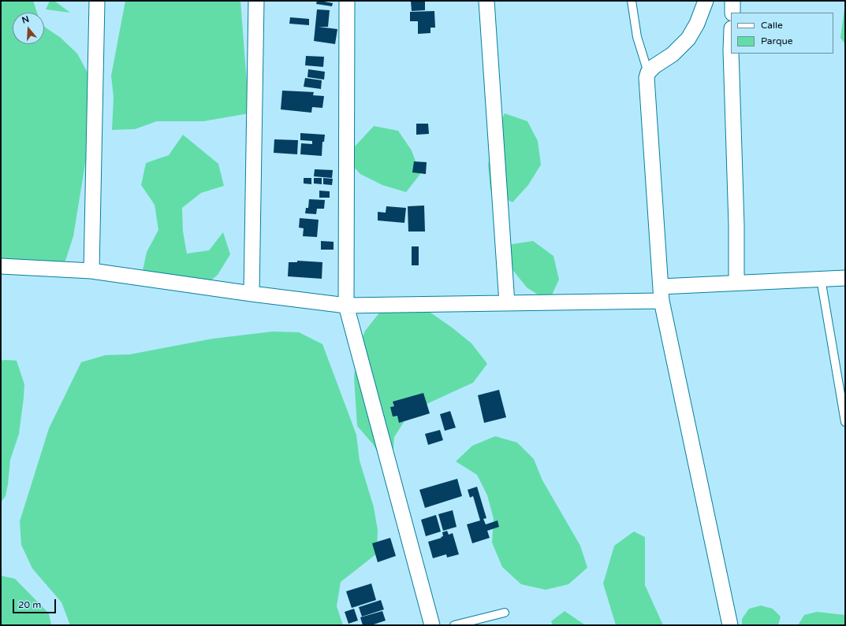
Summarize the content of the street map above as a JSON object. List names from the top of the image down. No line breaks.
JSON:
{"legend":["Calle","Parque"],"scale_bar":"20 m","north":"top"}
